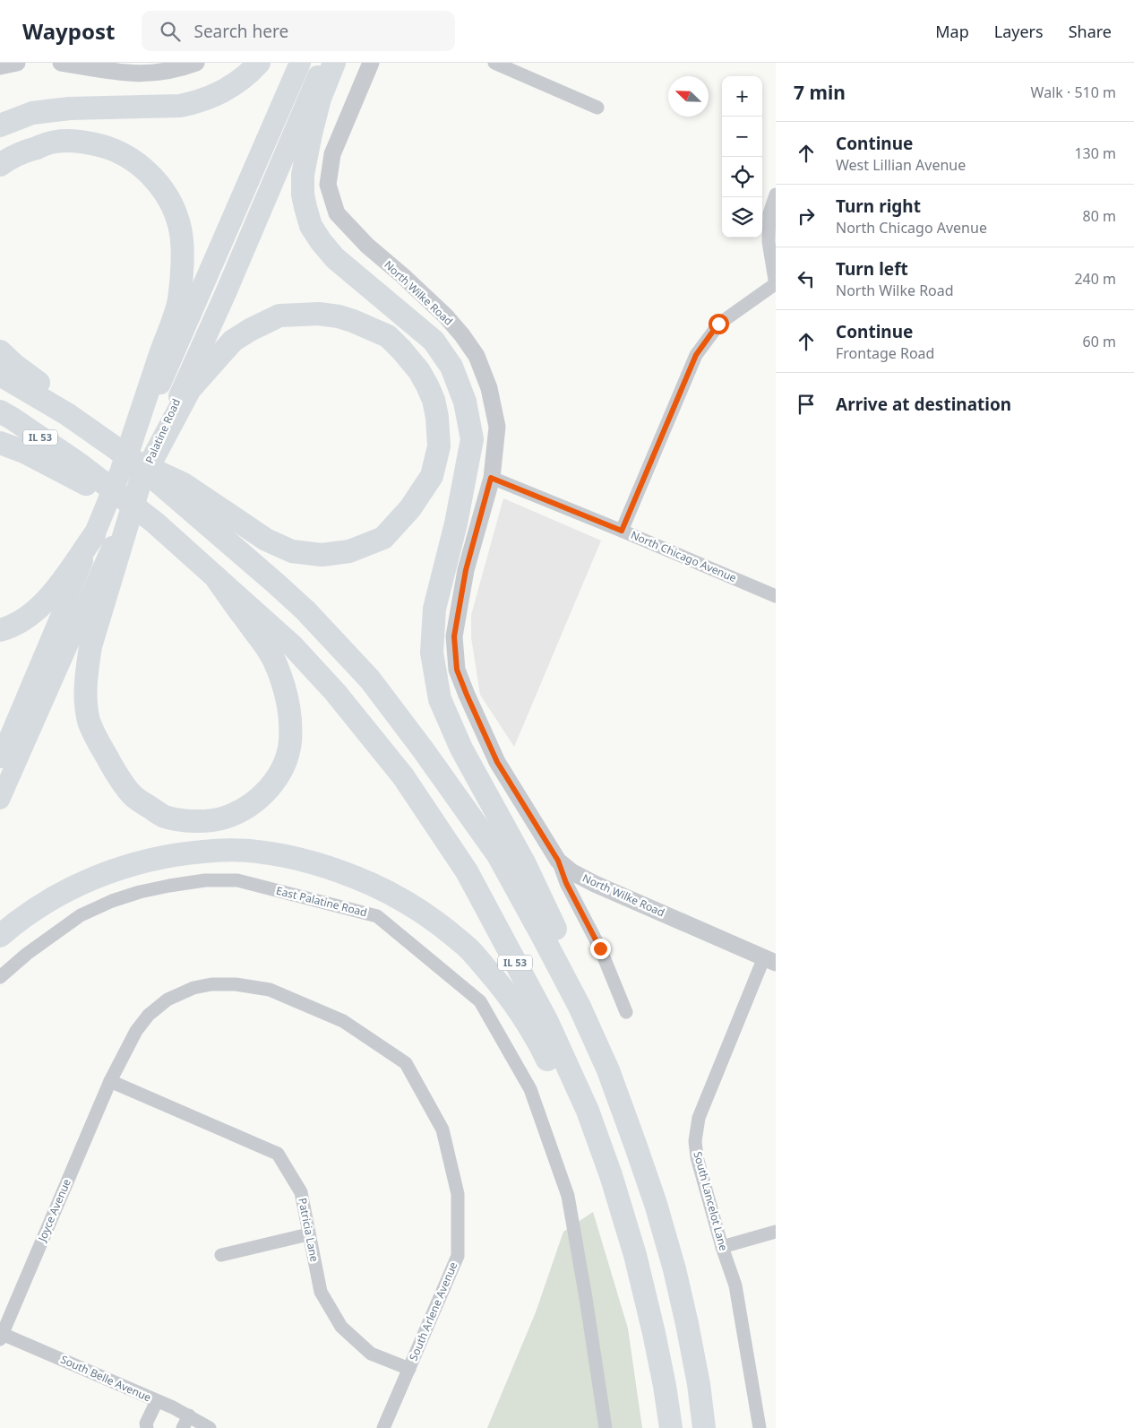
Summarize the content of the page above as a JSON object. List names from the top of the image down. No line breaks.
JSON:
{"streets":{"highway":["Palatine Road","IL 53"],"street":["North Wilke Road","North Chicago Avenue","East Palatine Road","South Lancelot Lane","Joyce Avenue","Patricia Lane","South Arlene Avenue","South Belle Avenue"]},"crossings":[["North Wilke Road","North Chicago Avenue"],["North Wilke Road","South Lancelot Lane"],["Joyce Avenue","Patricia Lane"],["Joyce Avenue","South Arlene Avenue"],["Joyce Avenue","South Belle Avenue"],["Patricia Lane","South Arlene Avenue"]],"north":"top left","page":{"header":"Waypost","search":"Search here","nav":["Map","Layers","Share"],"heading":["7 min","Walk · 510 m"],"map_buttons":["+","−"],"list":[["Continue","West Lillian Avenue","130 m"],["Turn right","North Chicago Avenue","80 m"],["Turn left","North Wilke Road","240 m"],["Continue","Frontage Road","60 m"],"Arrive at destination"]}}
